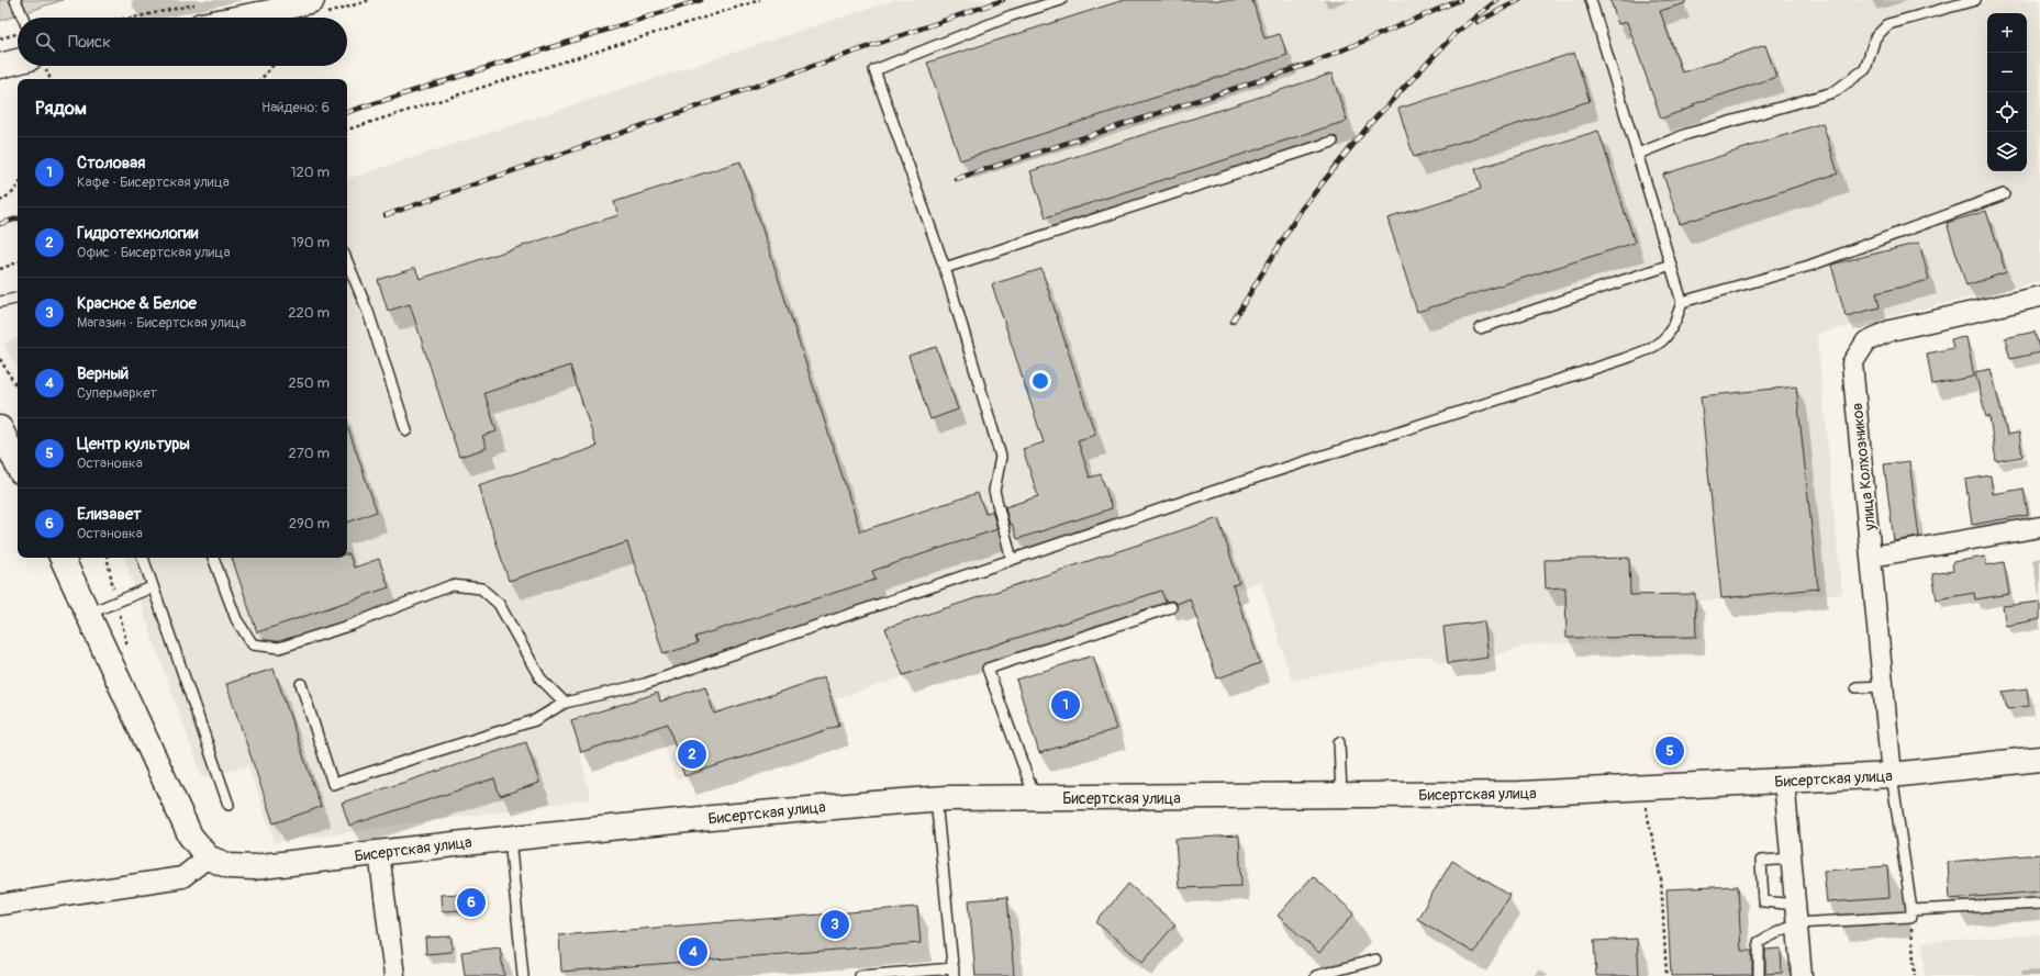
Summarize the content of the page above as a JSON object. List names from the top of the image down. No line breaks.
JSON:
{"streets":{"main road":["Бисертская улица"],"street":["улица Колхозников"]},"crossings":[["улица Колхозников","Бисертская улица"]],"page":{"map_buttons":["+","−"],"search":"Поиск","heading":["Рядом","Найдено: 6"],"list":[{"mark":"1","name":"Столовая","note":"Кафе · Бисертская улица","value":"120 m"},{"mark":"2","name":"Гидротехнологии","note":"Офис · Бисертская улица","value":"190 m"},{"mark":"3","name":"Красное & Белое","note":"Магазин · Бисертская улица","value":"220 m"},{"mark":"4","name":"Верный","note":"Супермаркет","value":"250 m"},{"mark":"5","name":"Центр культуры","note":"Остановка","value":"270 m"},{"mark":"6","name":"Елизавет","note":"Остановка","value":"290 m"}],"pins":["1","5","2","6","3","4"]}}
